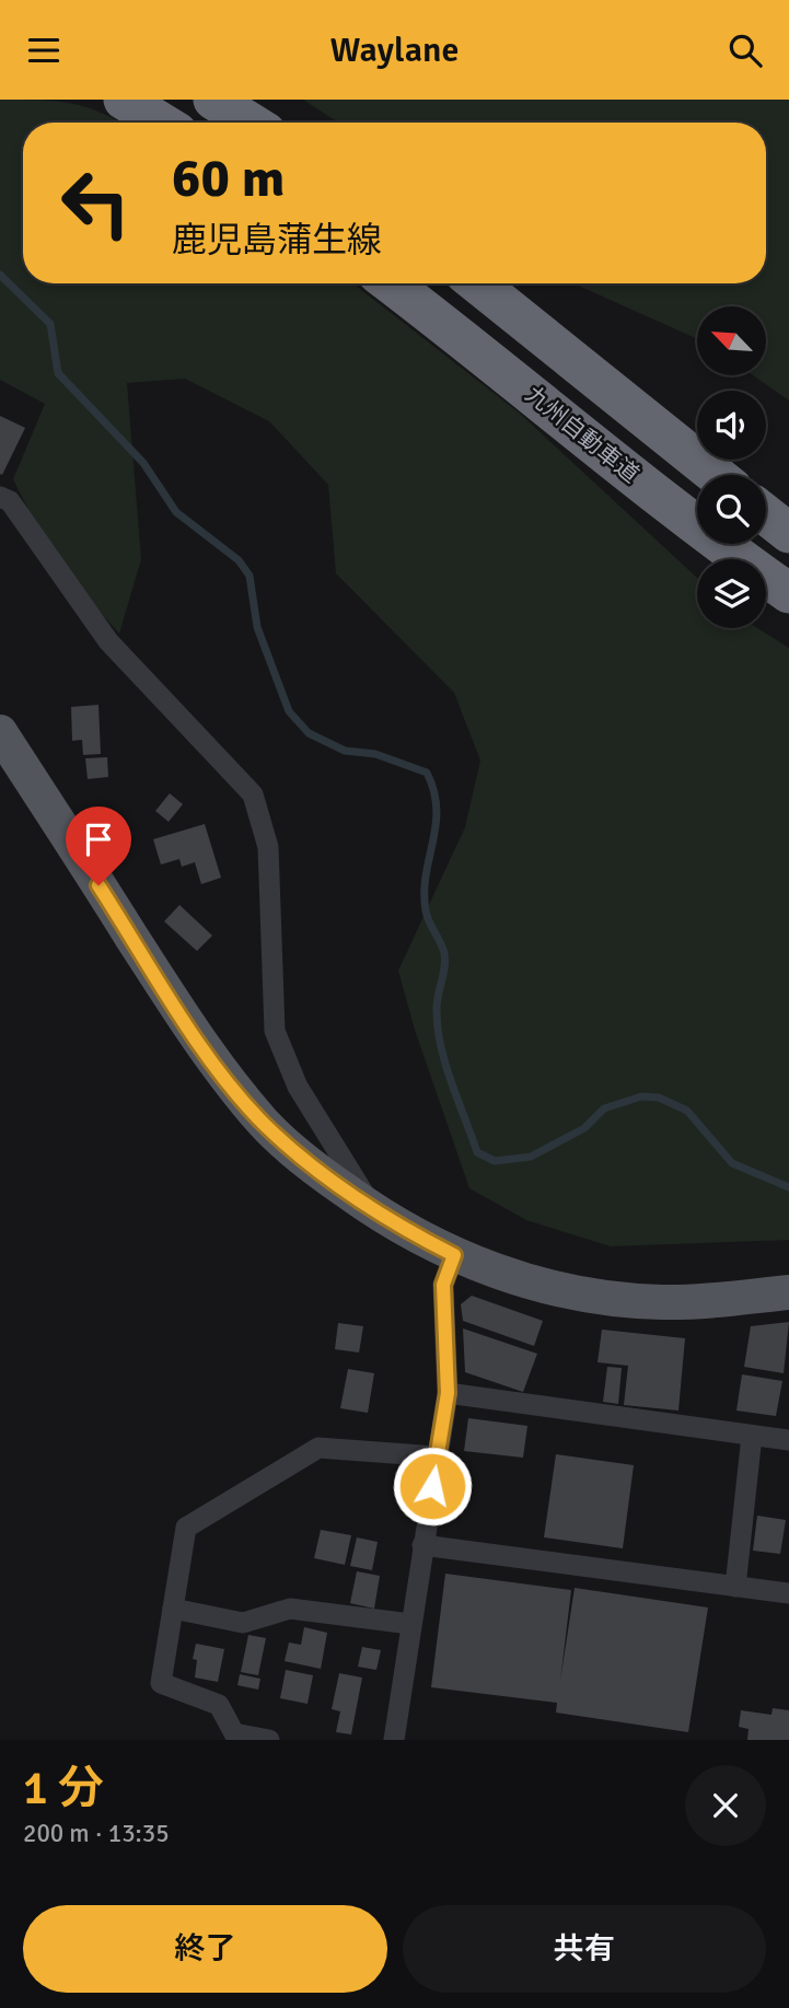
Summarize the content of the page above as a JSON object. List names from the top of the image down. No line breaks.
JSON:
{"streets":{"highway":["九州自動車道"]},"north":"top left","page":{"header":"Waylane","turn":["60 m","鹿児島蒲生線"],"heading":["1 分","200 m · 13:35"],"buttons":["終了","共有"]}}
